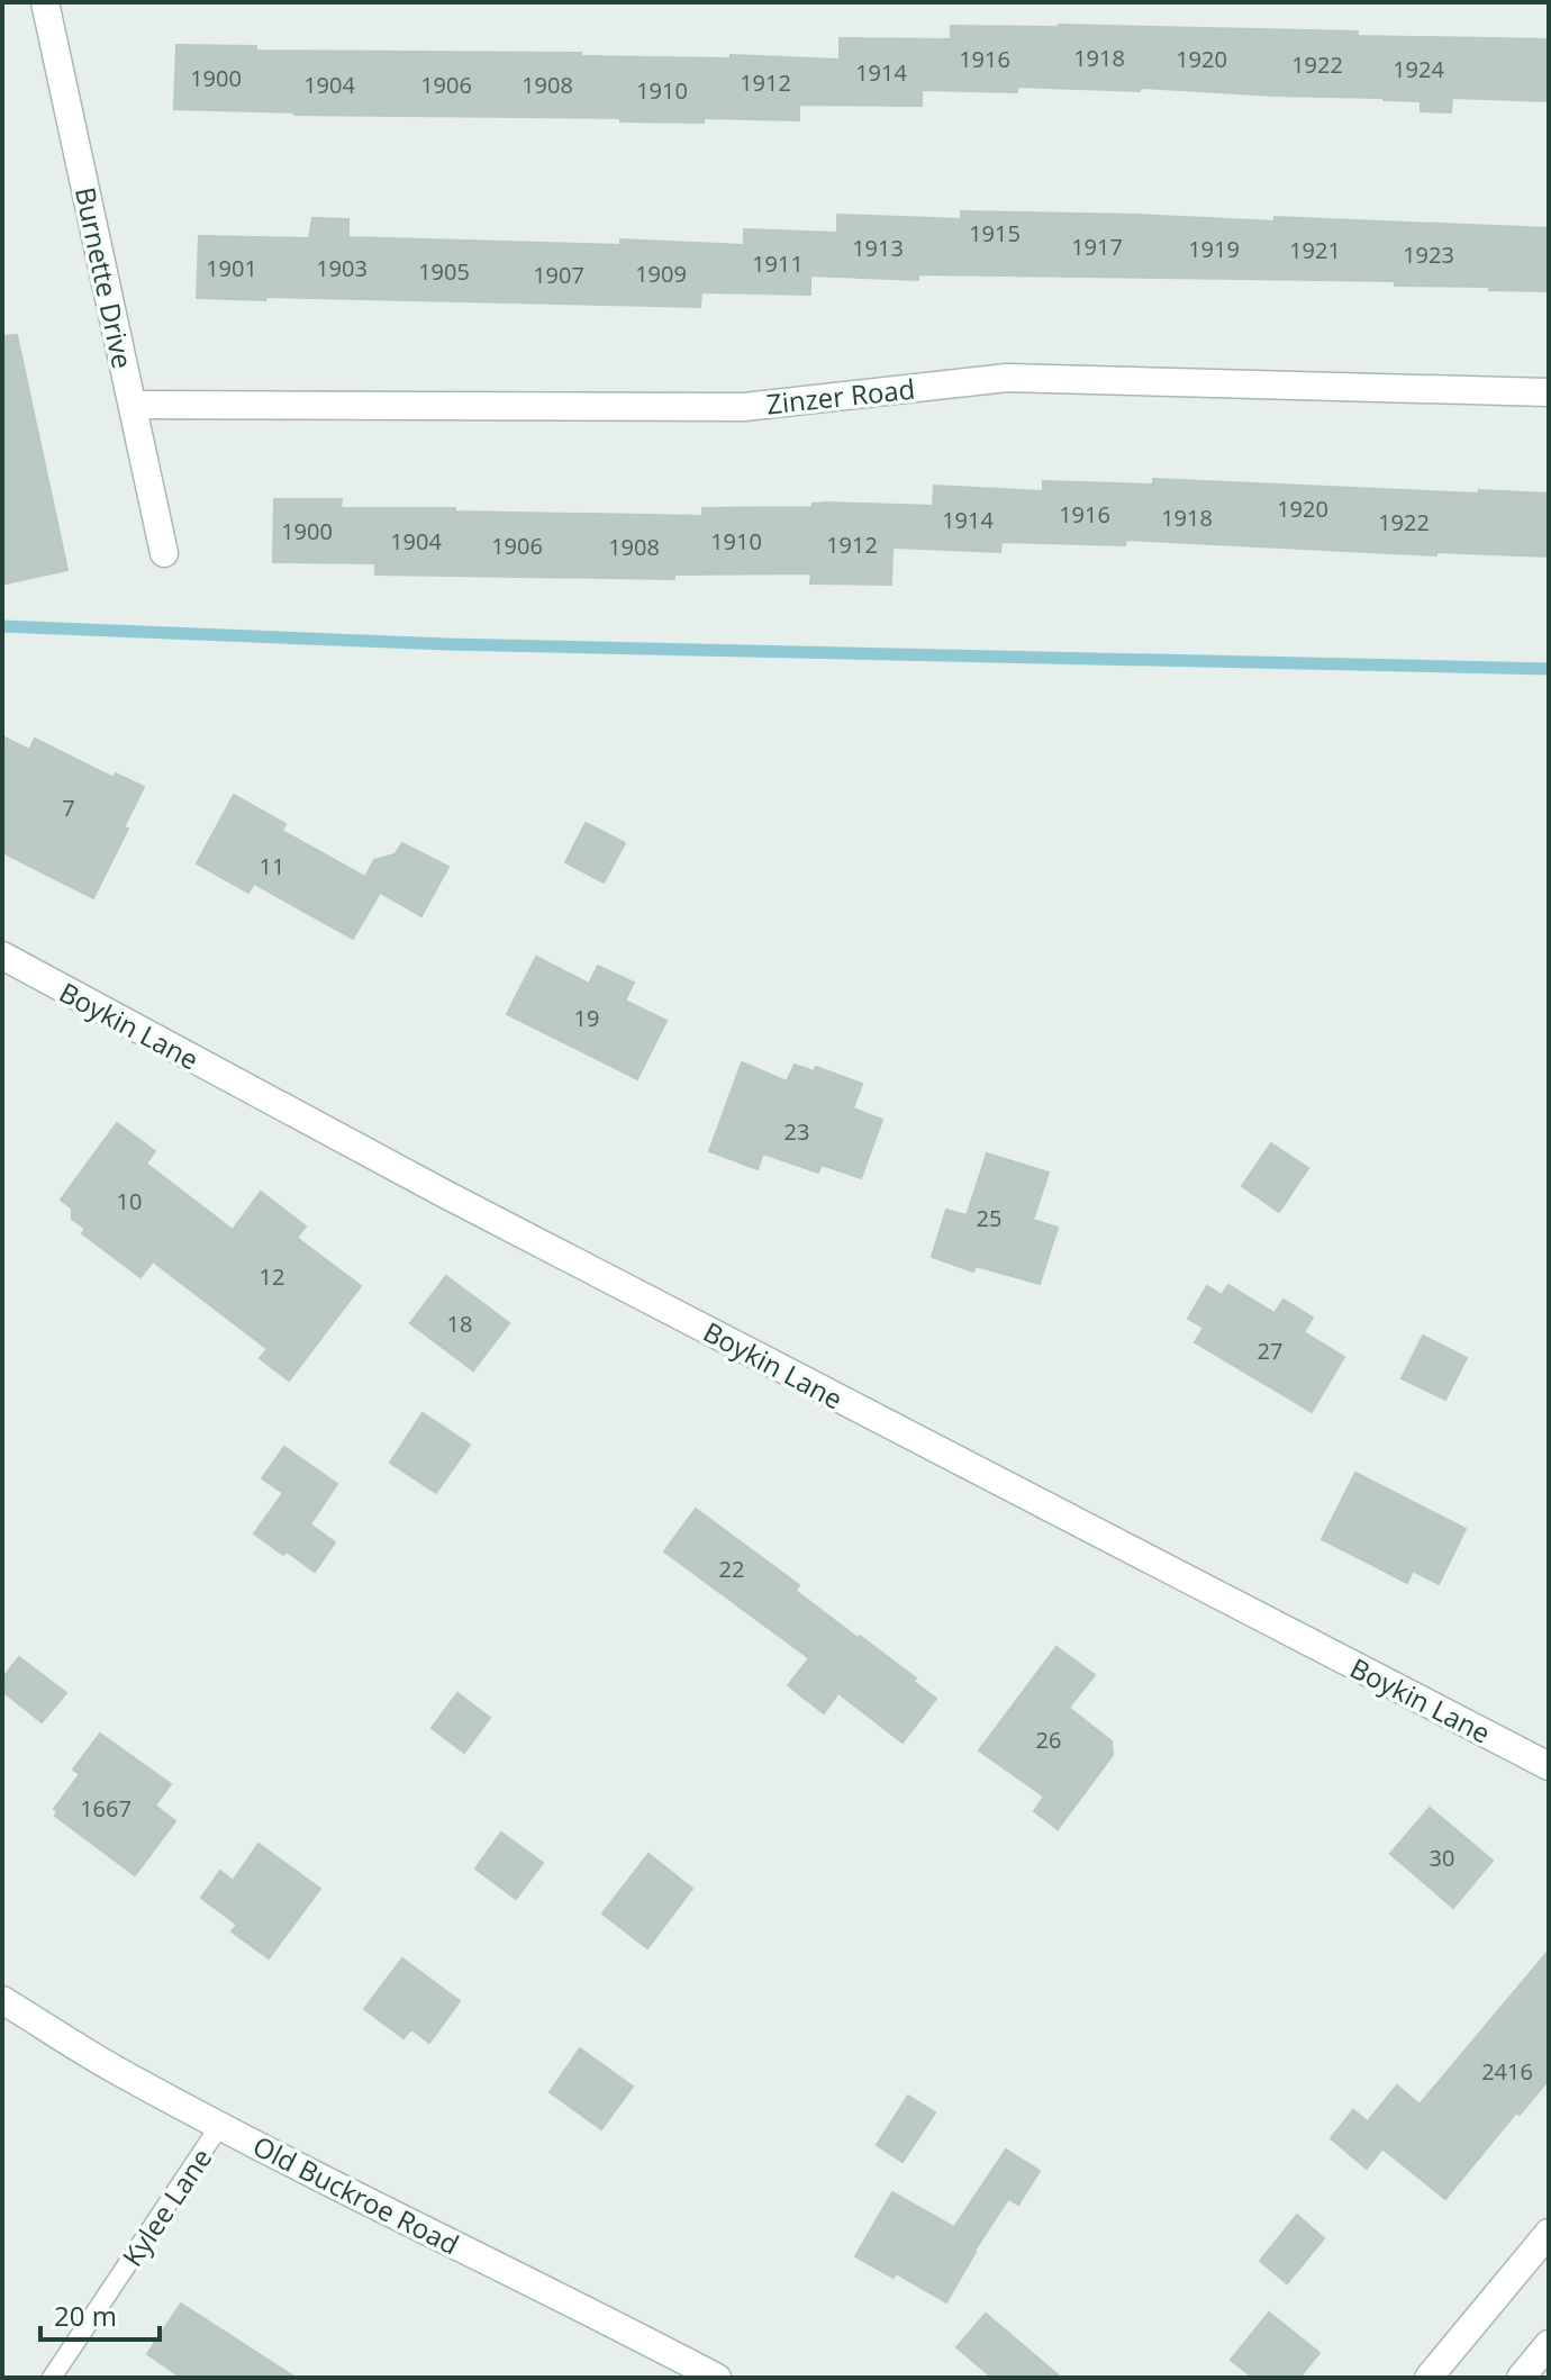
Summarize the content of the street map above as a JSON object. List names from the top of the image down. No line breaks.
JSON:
{"streets":{"street":["Burnette Drive","Zinzer Road","Boykin Lane","Old Buckroe Road"],"lane":["Kylee Lane"]},"crossings":[["Burnette Drive","Zinzer Road"],["Old Buckroe Road","Kylee Lane"]],"house_numbers":["1918","1916","1920","1922","1924","1914","1900","1912","1904","1906","1908","1910","1915","1917","1913","1919","1921","1923","1911","1901","1903","1905","1909","1907","1920","1916","1918","1914","1922","1900","1904","1910","1912","1906","1908","7","11","19","23","10","25","12","18","27","22","26","1667","30","2416"],"scale_bar":"20 m"}
